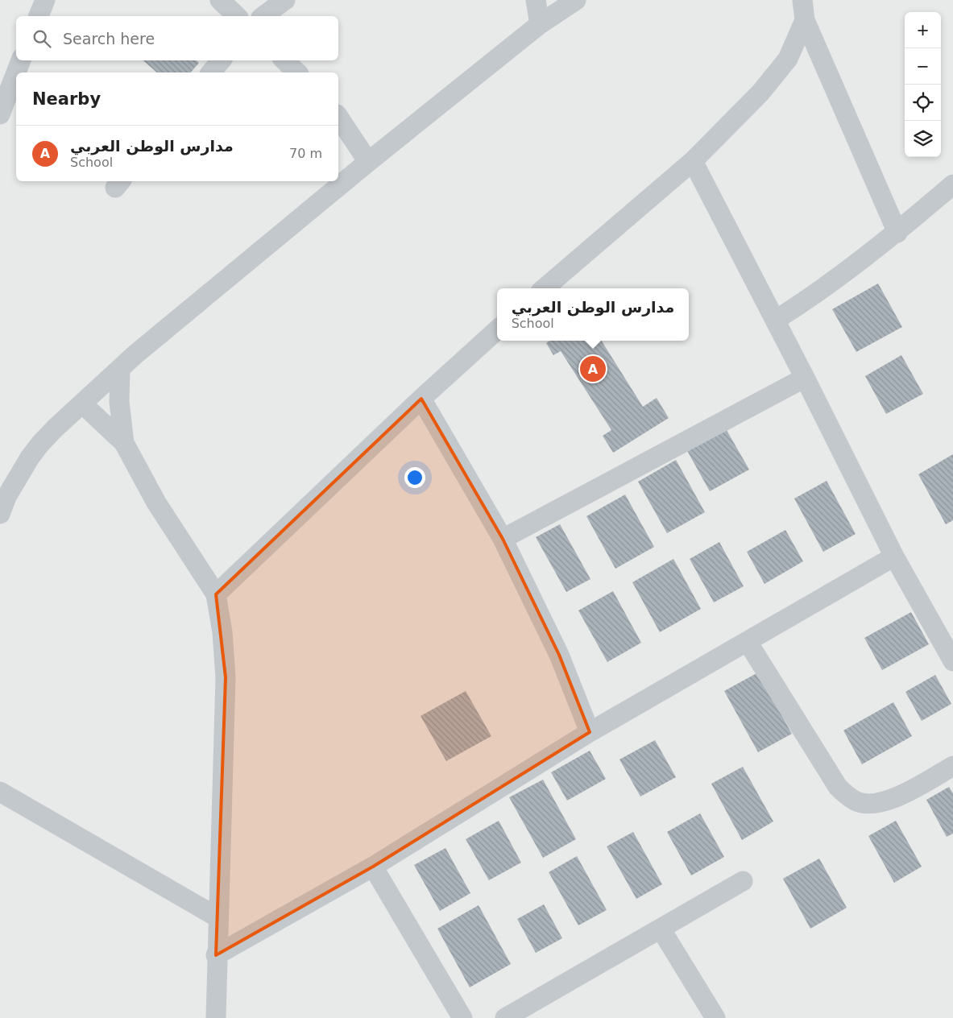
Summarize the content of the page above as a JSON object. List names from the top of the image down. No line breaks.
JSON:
{"page":{"map_buttons":["+","−"],"search":"Search here","heading":"Nearby","list":[{"mark":"A","name":"مدارس الوطن العربي","note":"School","value":"70 m"}],"popup":["مدارس الوطن العربي","School"],"pins":"A"}}
